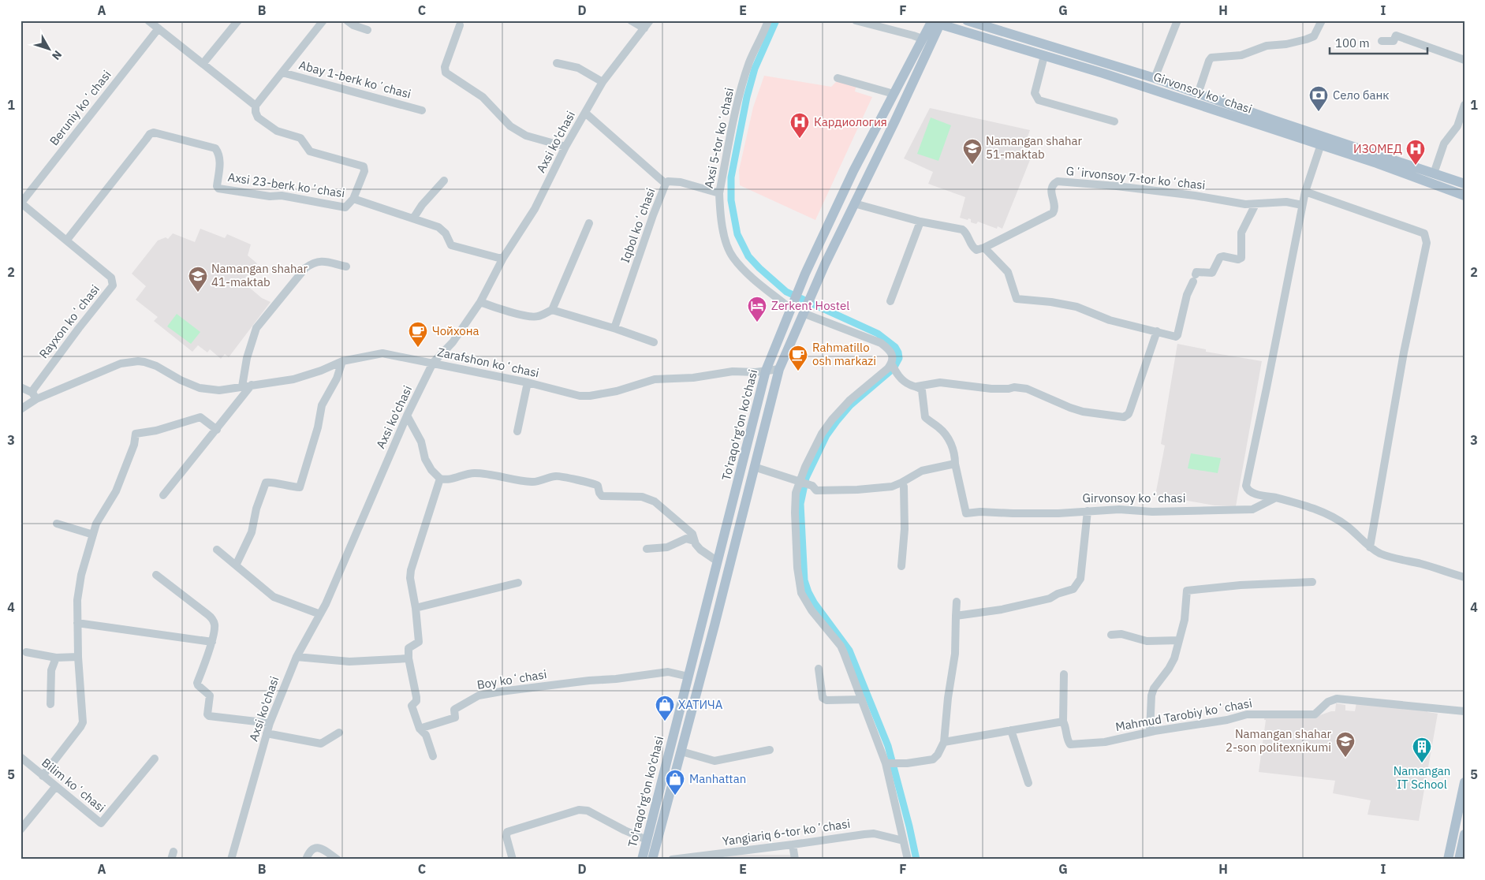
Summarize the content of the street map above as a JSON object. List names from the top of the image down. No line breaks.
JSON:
{"streets":{"main road":["Girvonsoy koʻchasi","To'raqo'rg'on ko'chasi"],"street":["Аbay 1-berk koʼchasi","Beruniy koʻchasi","Аxsi 5-tor koʼchasi","Axsi ko'chasi","Gʼirvonsoy 7-tor koʼchasi","Аxsi 23-berk koʼchasi","Iqbol koʻchasi","Rayxon koʻchasi","Zarafshon koʻchasi","Boy koʻchasi","Mahmud Tarobiy koʻchasi","Bilim koʻchasi","Yangiаriq 6-tor koʼchasi"]},"crossings":[["Girvonsoy koʻchasi","To'raqo'rg'on ko'chasi"],["Beruniy koʻchasi","Rayxon koʻchasi"],["Аxsi 5-tor koʼchasi","Iqbol koʻchasi"],["Аxsi 5-tor koʼchasi","To'raqo'rg'on ko'chasi"],["Axsi ko'chasi","Аxsi 23-berk koʼchasi"],["Axsi ko'chasi","Zarafshon koʻchasi"],["Аxsi 23-berk koʼchasi","Rayxon koʻchasi"],["Rayxon koʻchasi","Zarafshon koʻchasi"],["Zarafshon koʻchasi","To'raqo'rg'on ko'chasi"],["To'raqo'rg'on ko'chasi","Boy koʻchasi"]],"places":{"bank":["Село банк"],"hospital":["Кардиология","ИЗОМЕД"],"school or university":["Namangan shahar 51-maktab","Namangan shahar 41-maktab","Namangan shahar 2-son politexnikumi"],"hotel":["Zerkent Hostel"],"cafe":["Чойхона","Rahmatillo osh markazi"],"shop":["ХАТИЧА","Manhattan"],"building":["Namangan IT School"]},"scale_bar":"100 m","north":"bottom right","grid":{"columns":["A","B","C","D","E","F","G","H","I"],"rows":["1","2","3","4","5"]}}
